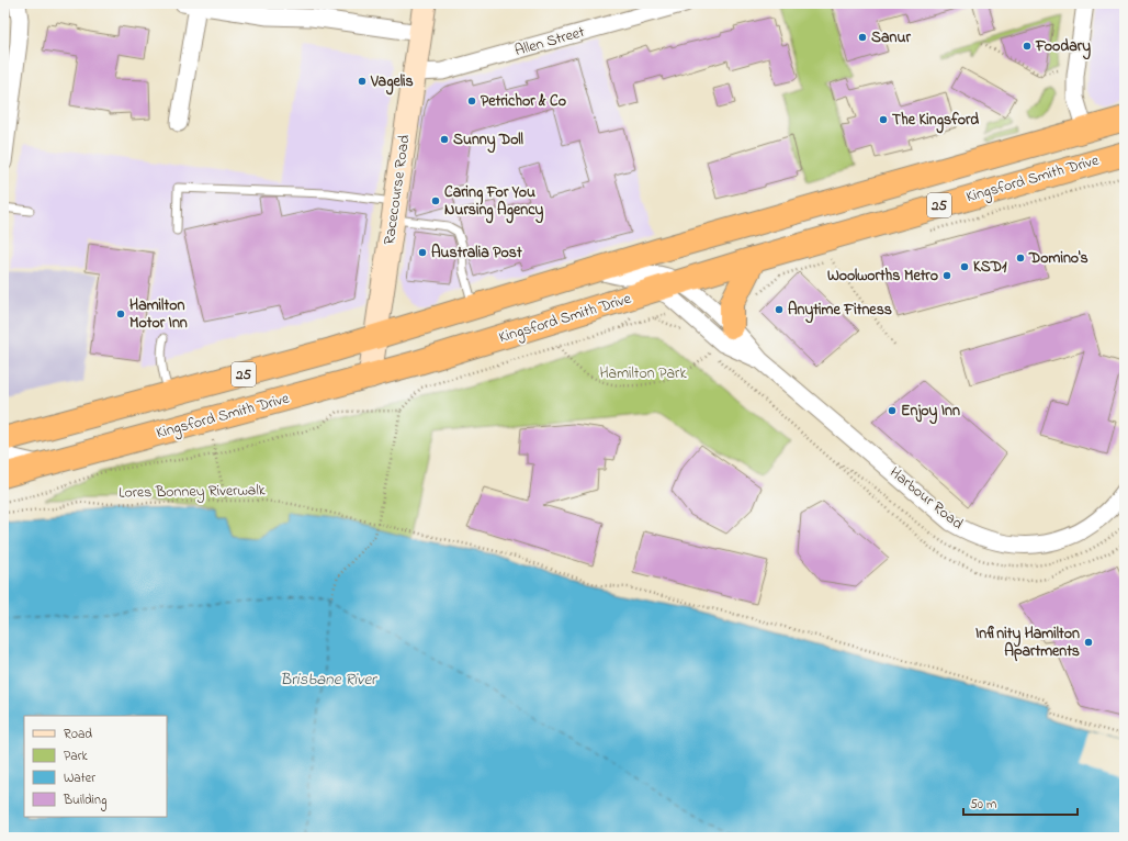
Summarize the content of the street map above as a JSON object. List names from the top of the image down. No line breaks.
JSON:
{"streets":{"highway":["Kingsford Smith Drive","25"],"street":["Allen Street","Racecourse Road","Harbour Road"],"path":["Lores Bonney Riverwalk"]},"crossings":[["Allen Street","Racecourse Road"],["Kingsford Smith Drive","Racecourse Road"],["Kingsford Smith Drive","Harbour Road"],["Racecourse Road","25"],["25","Harbour Road"]],"water":["Brisbane River"],"parks":["Hamilton Park"],"places":["Sanur","Foodary","Vagelis","Petrichor & Co","The Kingsford","Sunny Doll","Caring For You Nursing Agency","Australia Post","Domino's","KSD1","Woolworths Metro","Anytime Fitness","Hamilton Motor Inn","Enjoy Inn","Infinity Hamilton Apartments"],"legend":["Road","Park","Water","Building"],"scale_bar":"50 m"}
